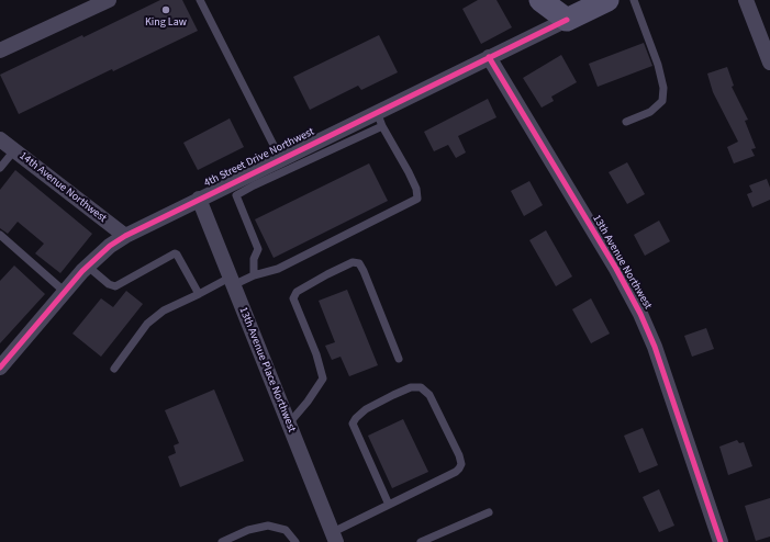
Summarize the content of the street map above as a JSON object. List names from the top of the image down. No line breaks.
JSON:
{"streets":{"main road":["4th Street Drive Northwest"],"street":["14th Avenue Northwest","13th Avenue Northwest","13th Avenue Place Northwest"]},"crossings":[["4th Street Drive Northwest","14th Avenue Northwest"],["4th Street Drive Northwest","13th Avenue Northwest"],["4th Street Drive Northwest","13th Avenue Place Northwest"]],"places":["King Law"]}
